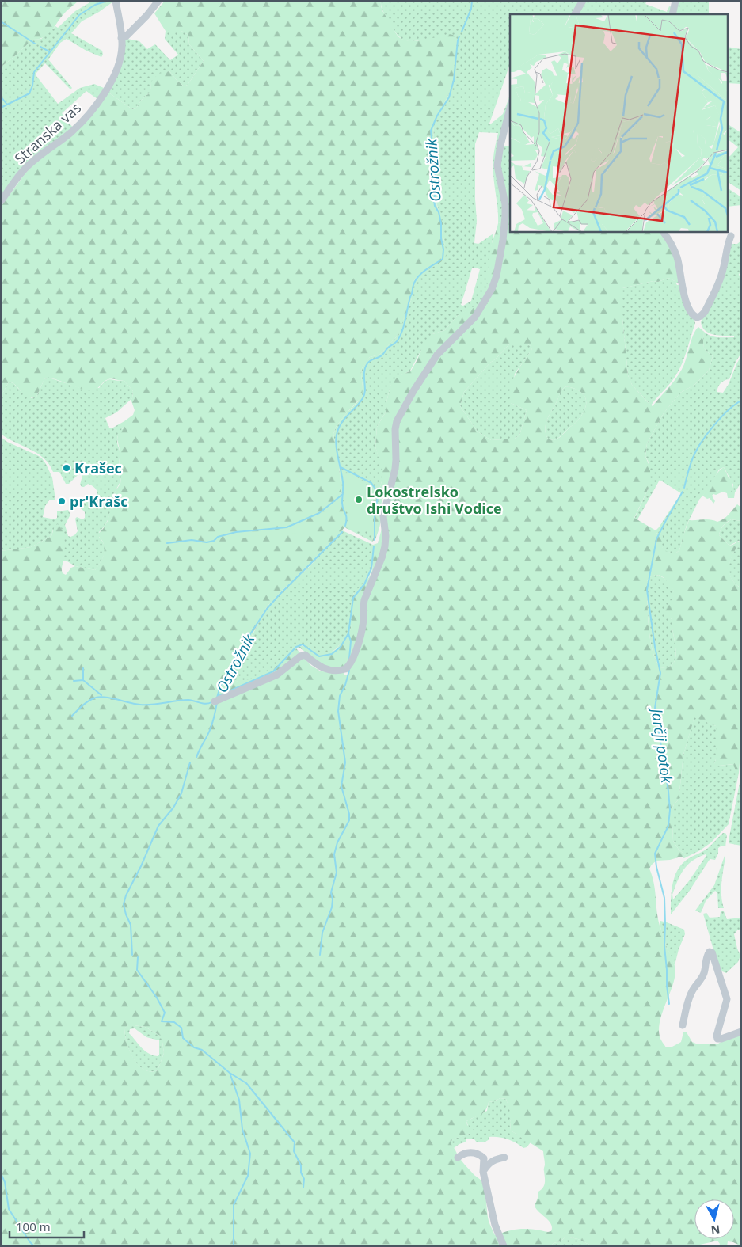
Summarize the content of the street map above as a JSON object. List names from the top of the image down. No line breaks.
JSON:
{"streets":{"street":["Stranska vas"]},"water":["Ostrožnik","Jarčji potok"],"places":["Krašec","Lokostrelsko društvo Ishi Vodice","pr'Krašc"],"scale_bar":"100 m","north":"bottom"}
